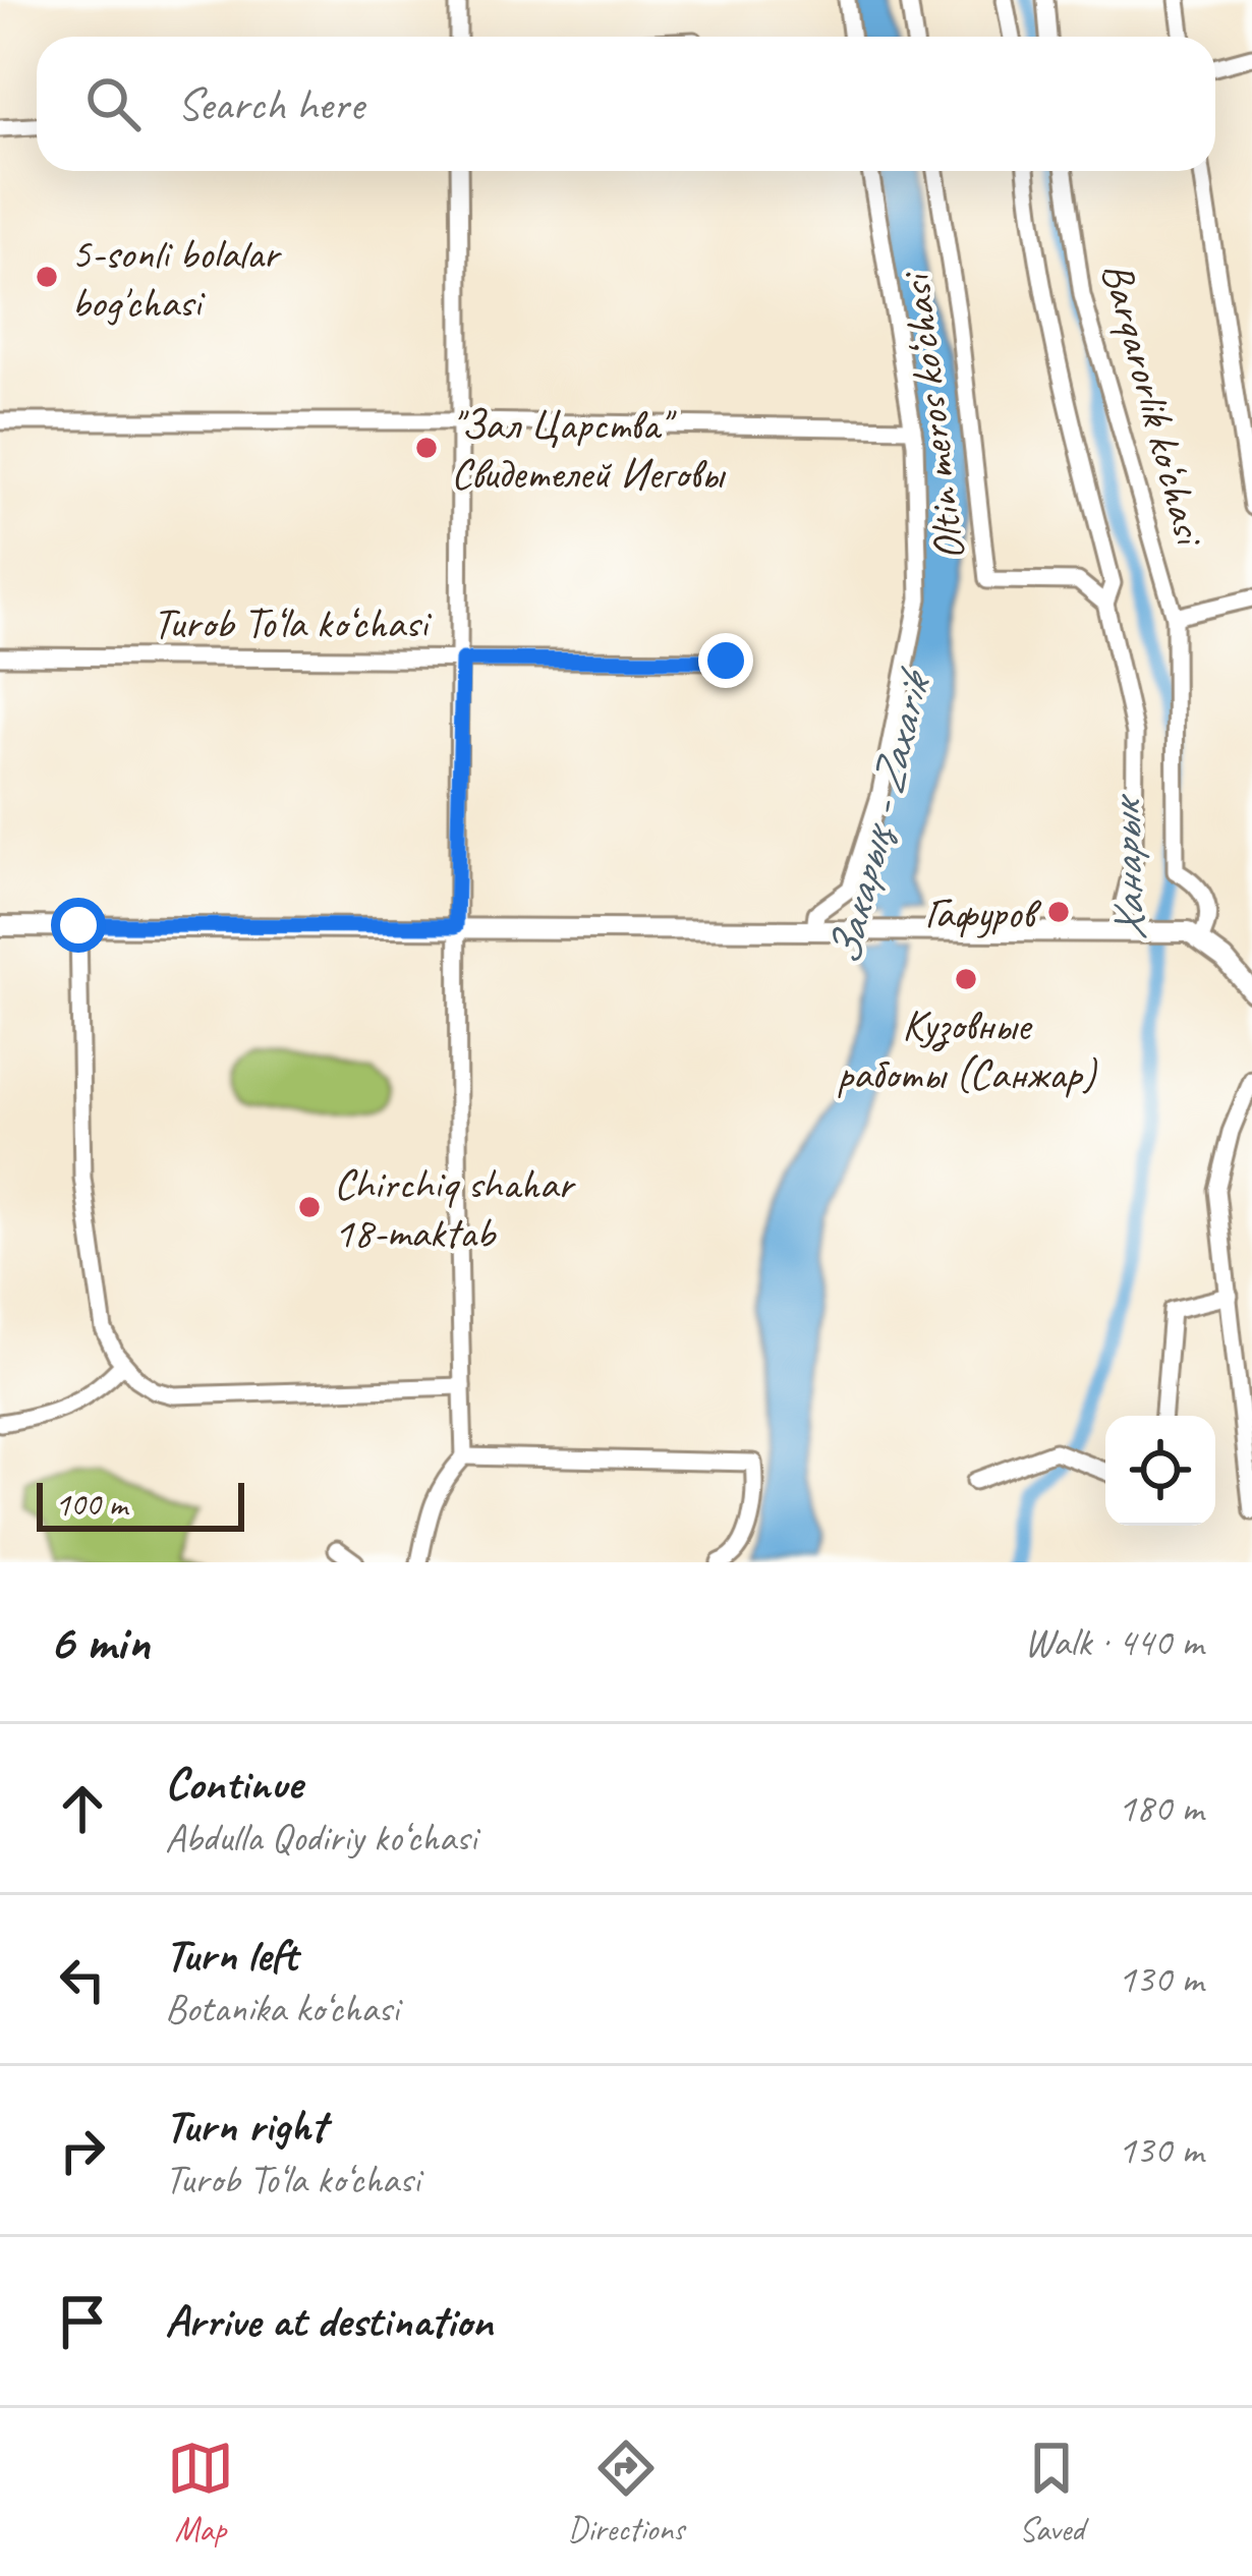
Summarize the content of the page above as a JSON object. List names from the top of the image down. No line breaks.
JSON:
{"streets":{"street":["Barqarorlik ko‘chasi","Oltin meros ko‘chasi","Turob To‘la ko‘chasi"]},"water":["Закарық - Zaxarik","Ханарык"],"places":["5-sonli bolalar bog'chasi","\"Зал Царства\" Свидетелей Иеговы","Гафуров","Кузовные работы (Санжар)","Chirchiq shahar 18-maktab"],"scale_bar":"100 m","page":{"search":"Search here","scale":"100 m","heading":["6 min","Walk · 440 m"],"list":[["Continue","Abdulla Qodiriy ko‘chasi","180 m"],["Turn left","Botanika ko‘chasi","130 m"],["Turn right","Turob To‘la ko‘chasi","130 m"],"Arrive at destination"],"nav":["Map","Directions","Saved"]}}
